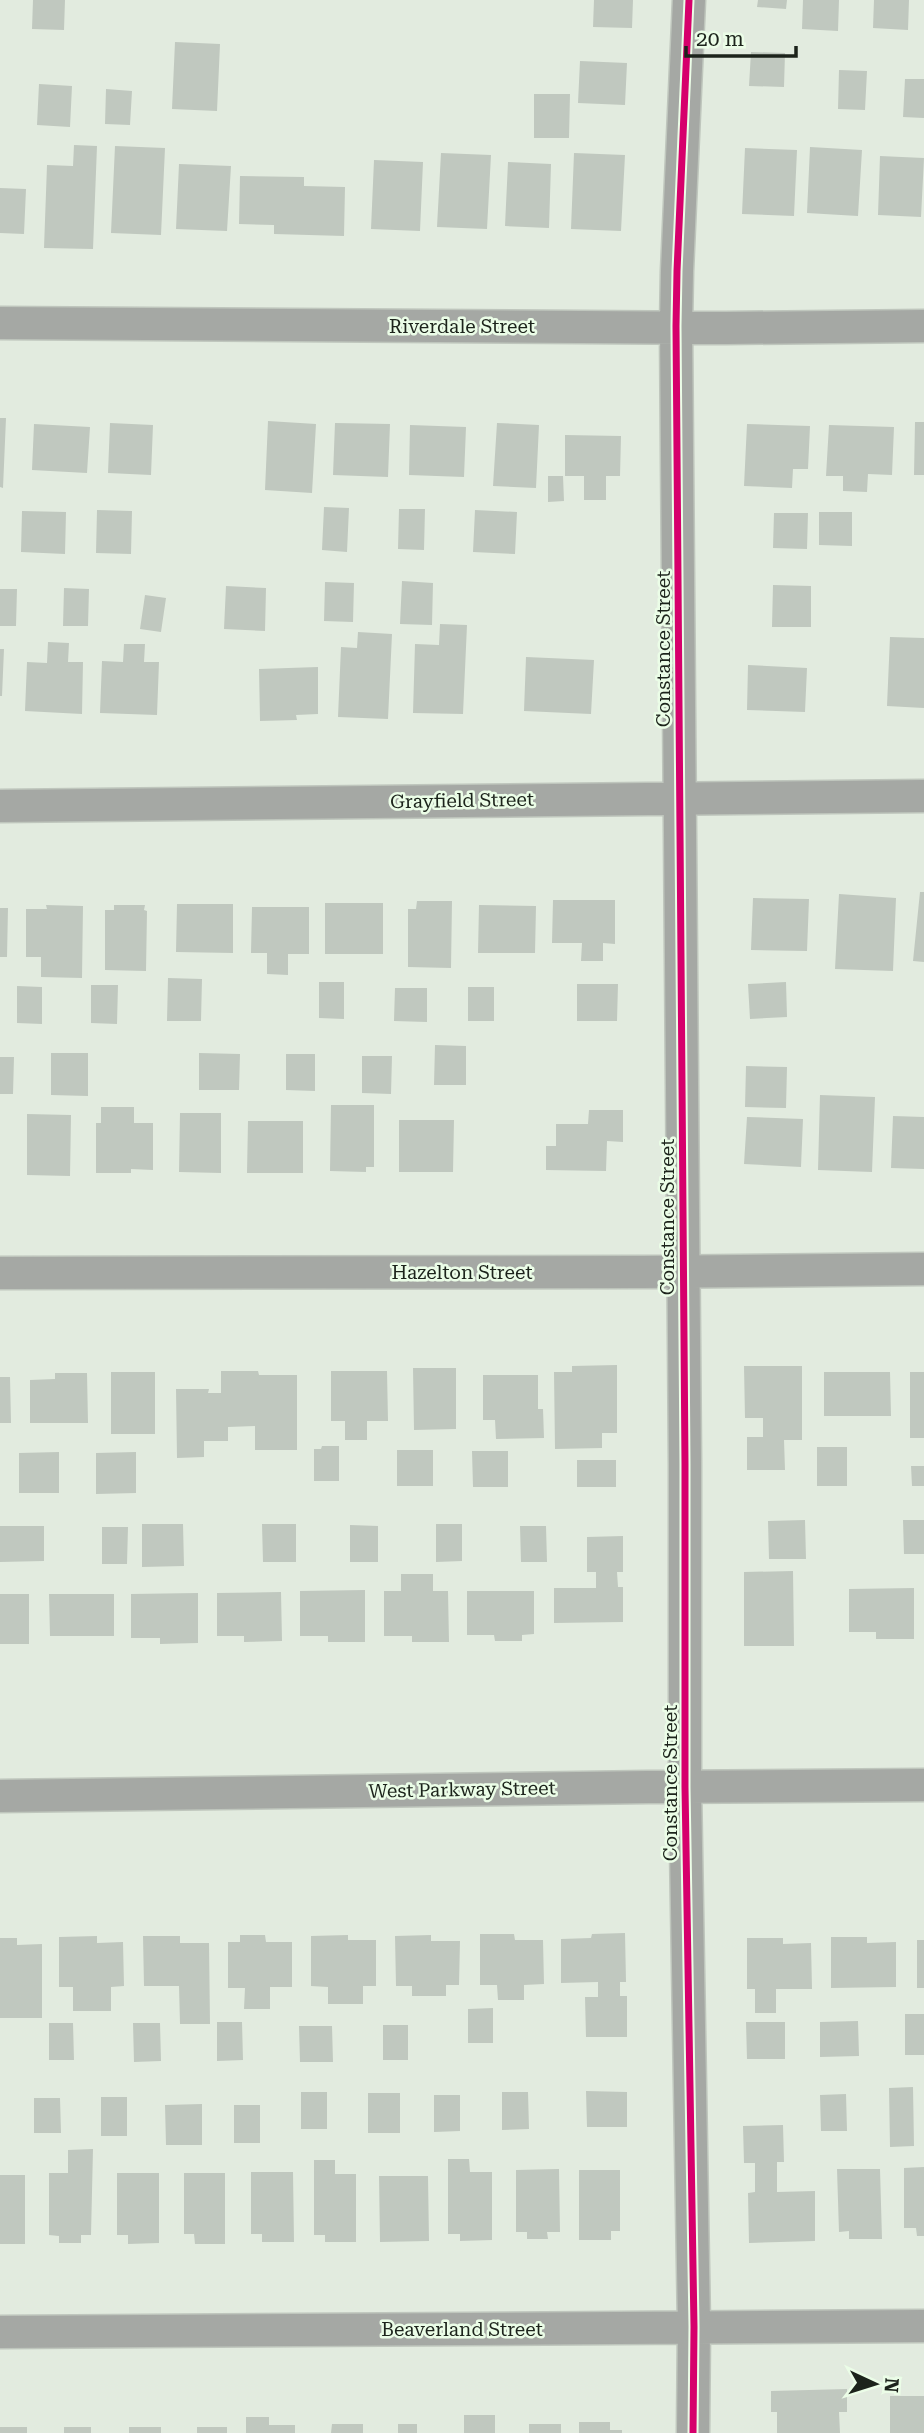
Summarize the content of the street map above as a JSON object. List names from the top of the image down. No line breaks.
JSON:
{"streets":{"street":["Riverdale Street","Constance Street","Grayfield Street","Hazelton Street","West Parkway Street","Beaverland Street"]},"crossings":[["Riverdale Street","Constance Street"],["Constance Street","Grayfield Street"],["Constance Street","Hazelton Street"],["Constance Street","West Parkway Street"],["Constance Street","Beaverland Street"]],"scale_bar":"20 m","north":"right"}
